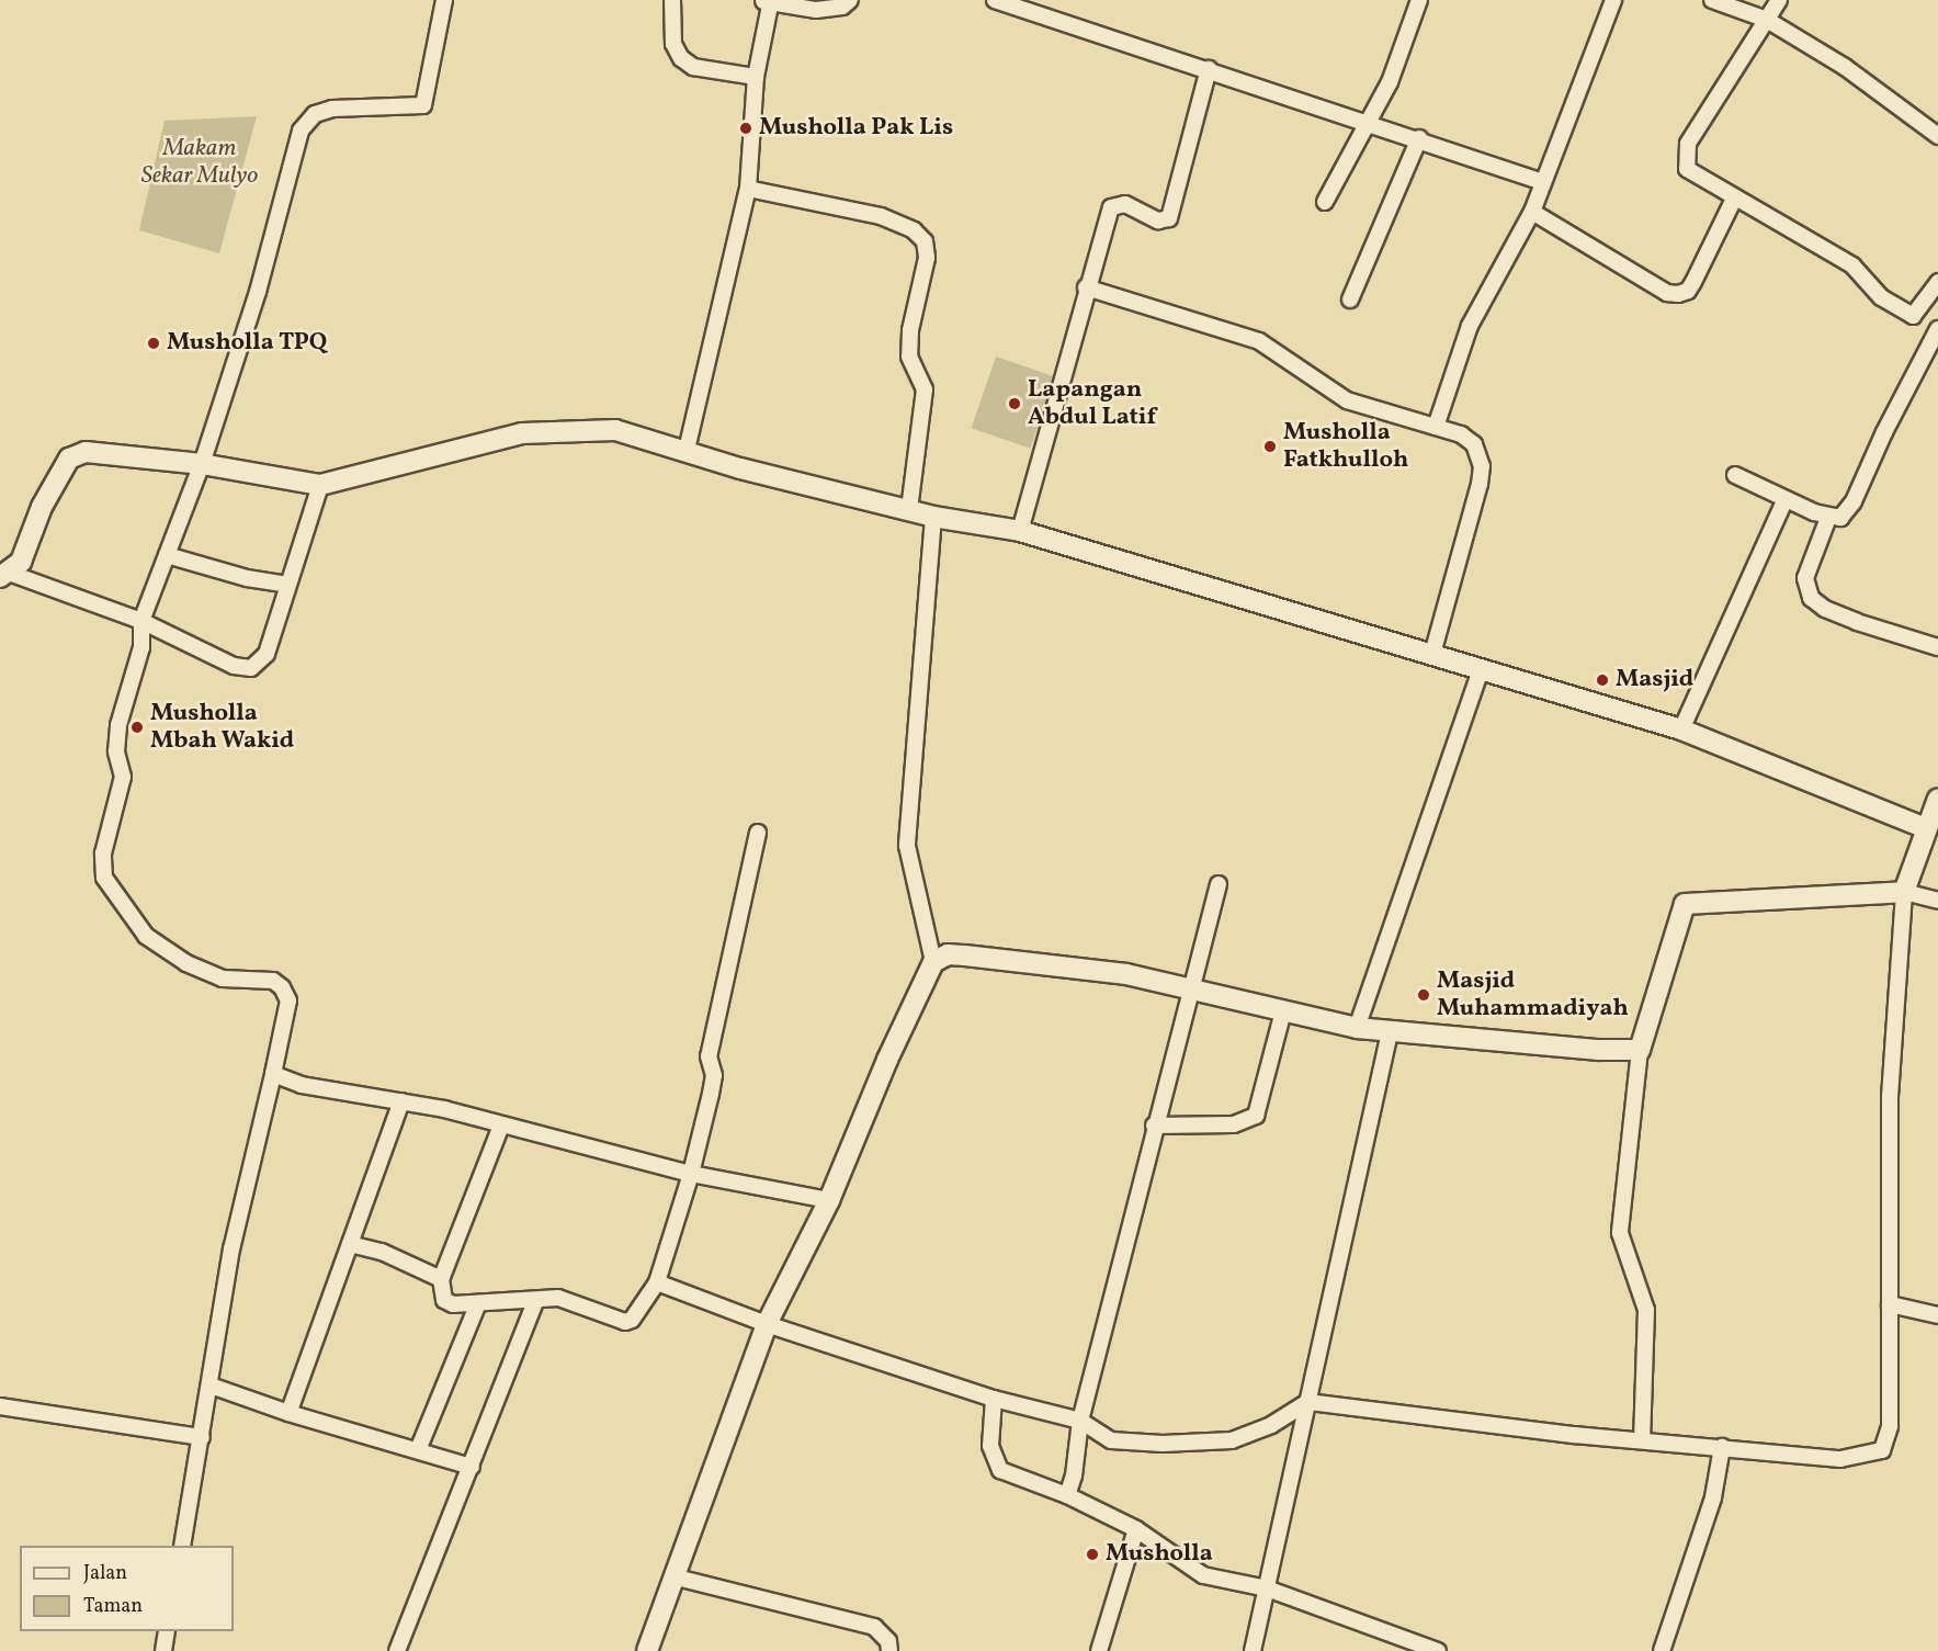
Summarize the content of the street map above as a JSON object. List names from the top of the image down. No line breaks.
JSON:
{"parks":["Makam Sekar Mulyo"],"places":["Musholla Pak Lis","Musholla TPQ","Lapangan Abdul Latif","Musholla Fatkhulloh","Masjid","Musholla Mbah Wakid","Masjid Muhammadiyah","Musholla"],"legend":["Jalan","Taman"]}
